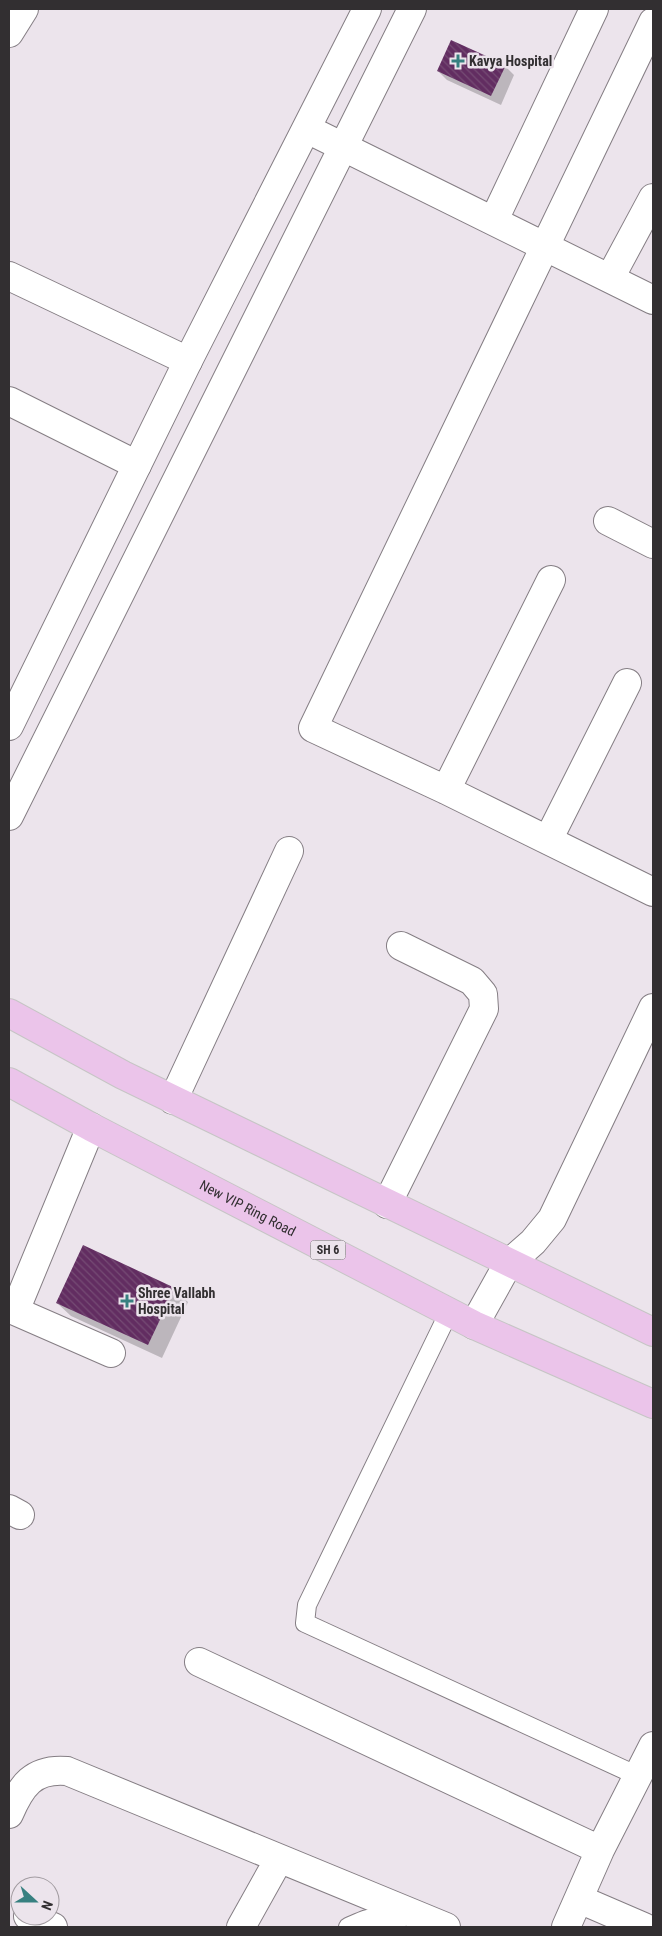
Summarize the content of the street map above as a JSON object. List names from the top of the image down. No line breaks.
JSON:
{"streets":{"main road":["New VIP Ring Road","SH 6"]},"places":{"health":["Kavya Hospital","Shree Vallabh Hospital"]},"north":"right"}
